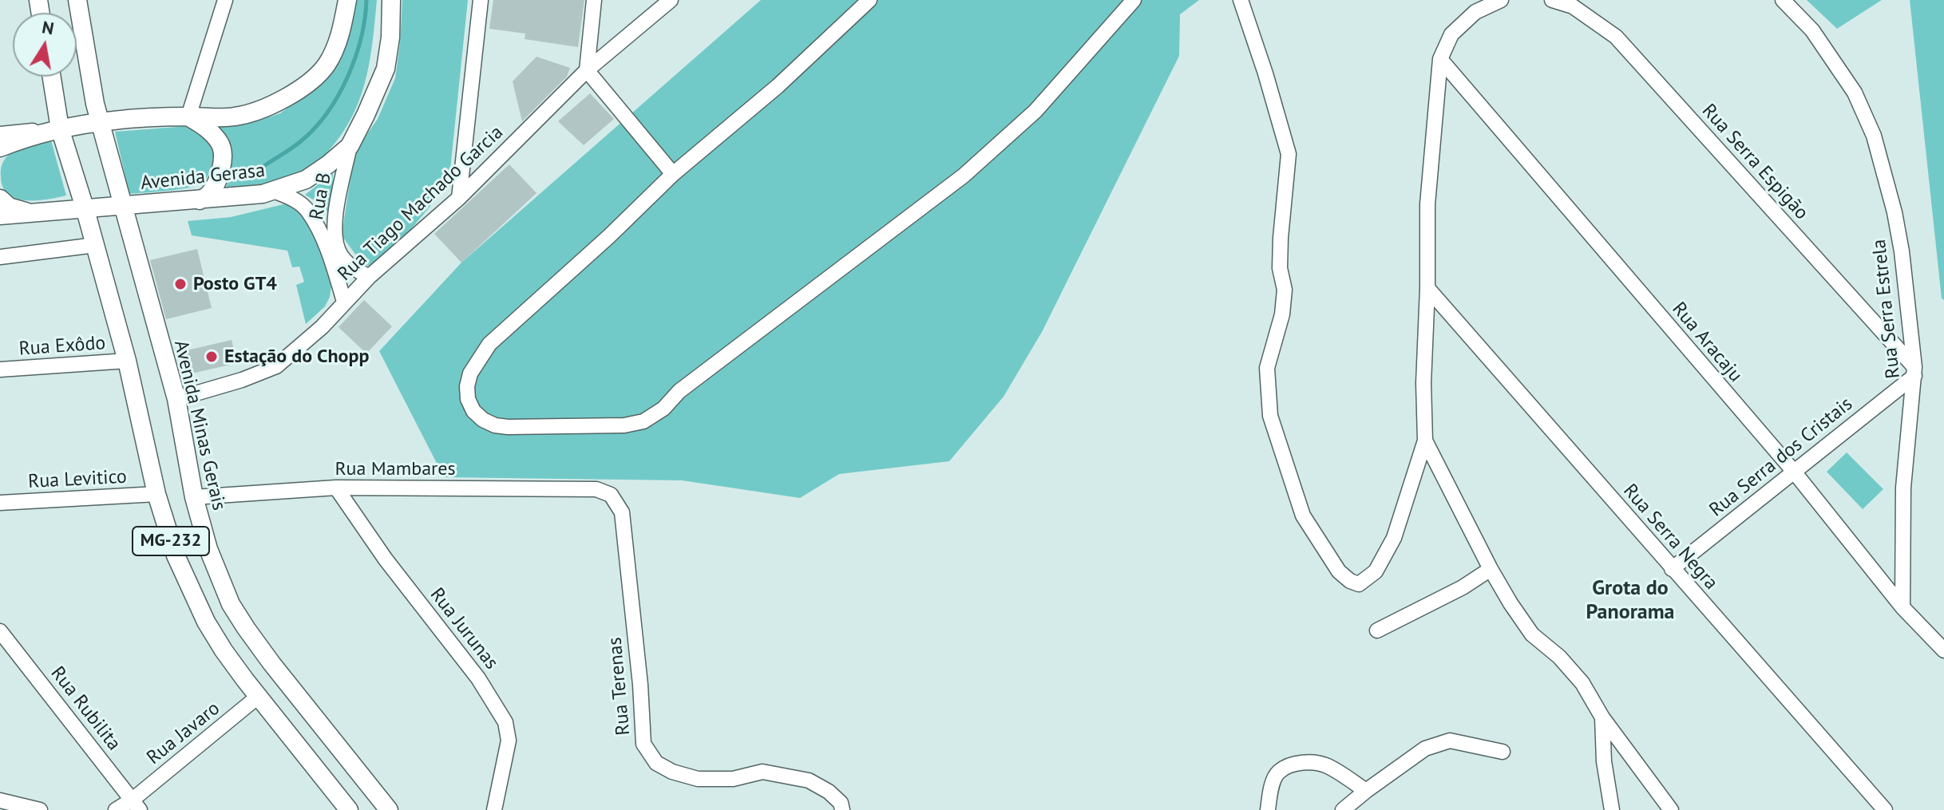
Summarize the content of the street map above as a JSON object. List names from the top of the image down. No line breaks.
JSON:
{"streets":{"main road":["Avenida Gerasa","Avenida Minas Gerais","MG-232"],"street":["Rua Serra Espigão","Rua B","Rua Tiago Machado Garcia","Rua Serra Estrela","Rua Aracaju","Rua Exôdo","Rua Serra dos Cristais","Rua Mambares","Rua Levitico","Rua Serra Negra","Rua Jurunas","Rua Terenas","Rua Rubilita","Rua Javaro"]},"crossings":[["Rua Serra Espigão","Rua Serra Estrela"],["Rua Serra Espigão","Rua Serra dos Cristais"],["Avenida Gerasa","Rua B"],["Avenida Gerasa","Avenida Minas Gerais"],["Avenida Gerasa","MG-232"],["Rua B","Rua Tiago Machado Garcia"],["Rua Tiago Machado Garcia","Avenida Minas Gerais"],["Rua Serra Estrela","Rua Aracaju"],["Rua Serra Estrela","Rua Serra dos Cristais"],["Rua Aracaju","Rua Serra dos Cristais"],["Rua Exôdo","MG-232"],["Avenida Minas Gerais","Rua Mambares"],["Rua Serra dos Cristais","Rua Serra Negra"],["Rua Mambares","Rua Jurunas"],["Rua Mambares","Rua Terenas"],["Rua Levitico","MG-232"],["MG-232","Rua Javaro"],["Rua Rubilita","Rua Javaro"]],"districts":["Grota do Panorama"],"places":["Posto GT4","Estação do Chopp"],"north":"top"}
